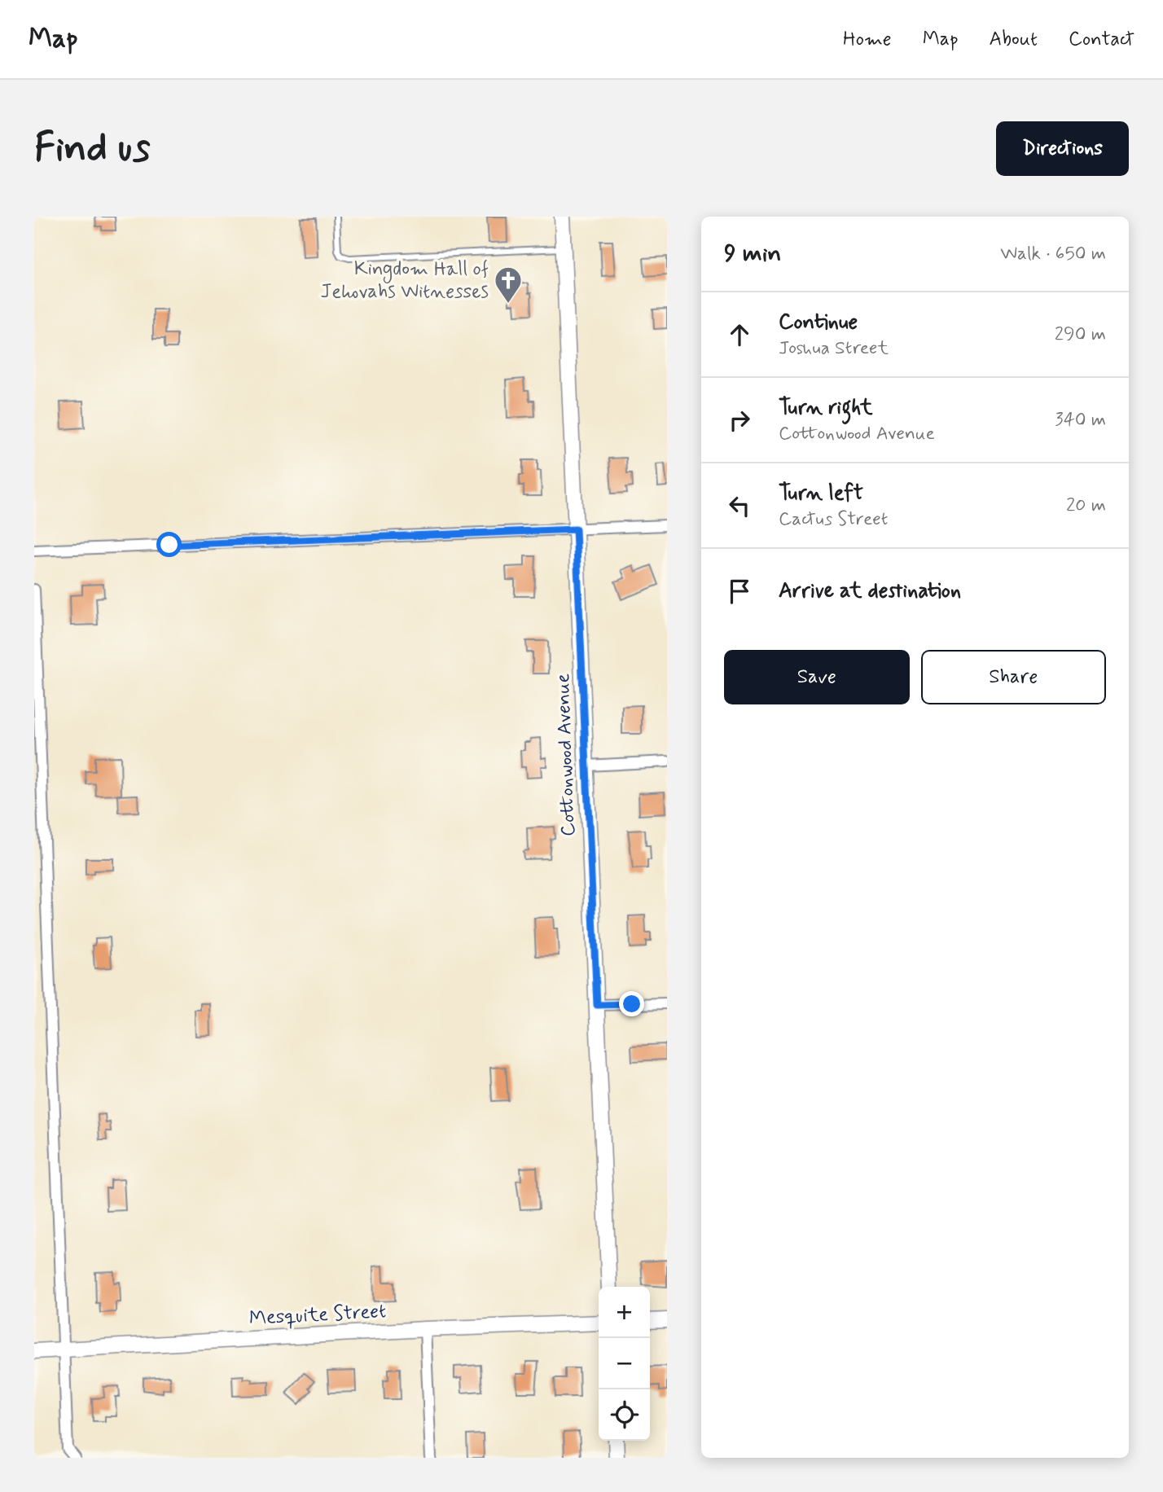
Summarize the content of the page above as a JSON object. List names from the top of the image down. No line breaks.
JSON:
{"streets":{"street":["Cottonwood Avenue","Mesquite Street"]},"places":{"church":["Kingdom Hall of Jehovahs Witnesses"]},"page":{"header":"Map","nav":["Home","Map","About","Contact"],"buttons":["Directions",["Save","Share"]],"title":"Find us","heading":["9 min","Walk · 650 m"],"list":[["Continue","Joshua Street","290 m"],["Turn right","Cottonwood Avenue","340 m"],["Turn left","Cactus Street","20 m"],"Arrive at destination"],"map_buttons":["+","−"]}}
